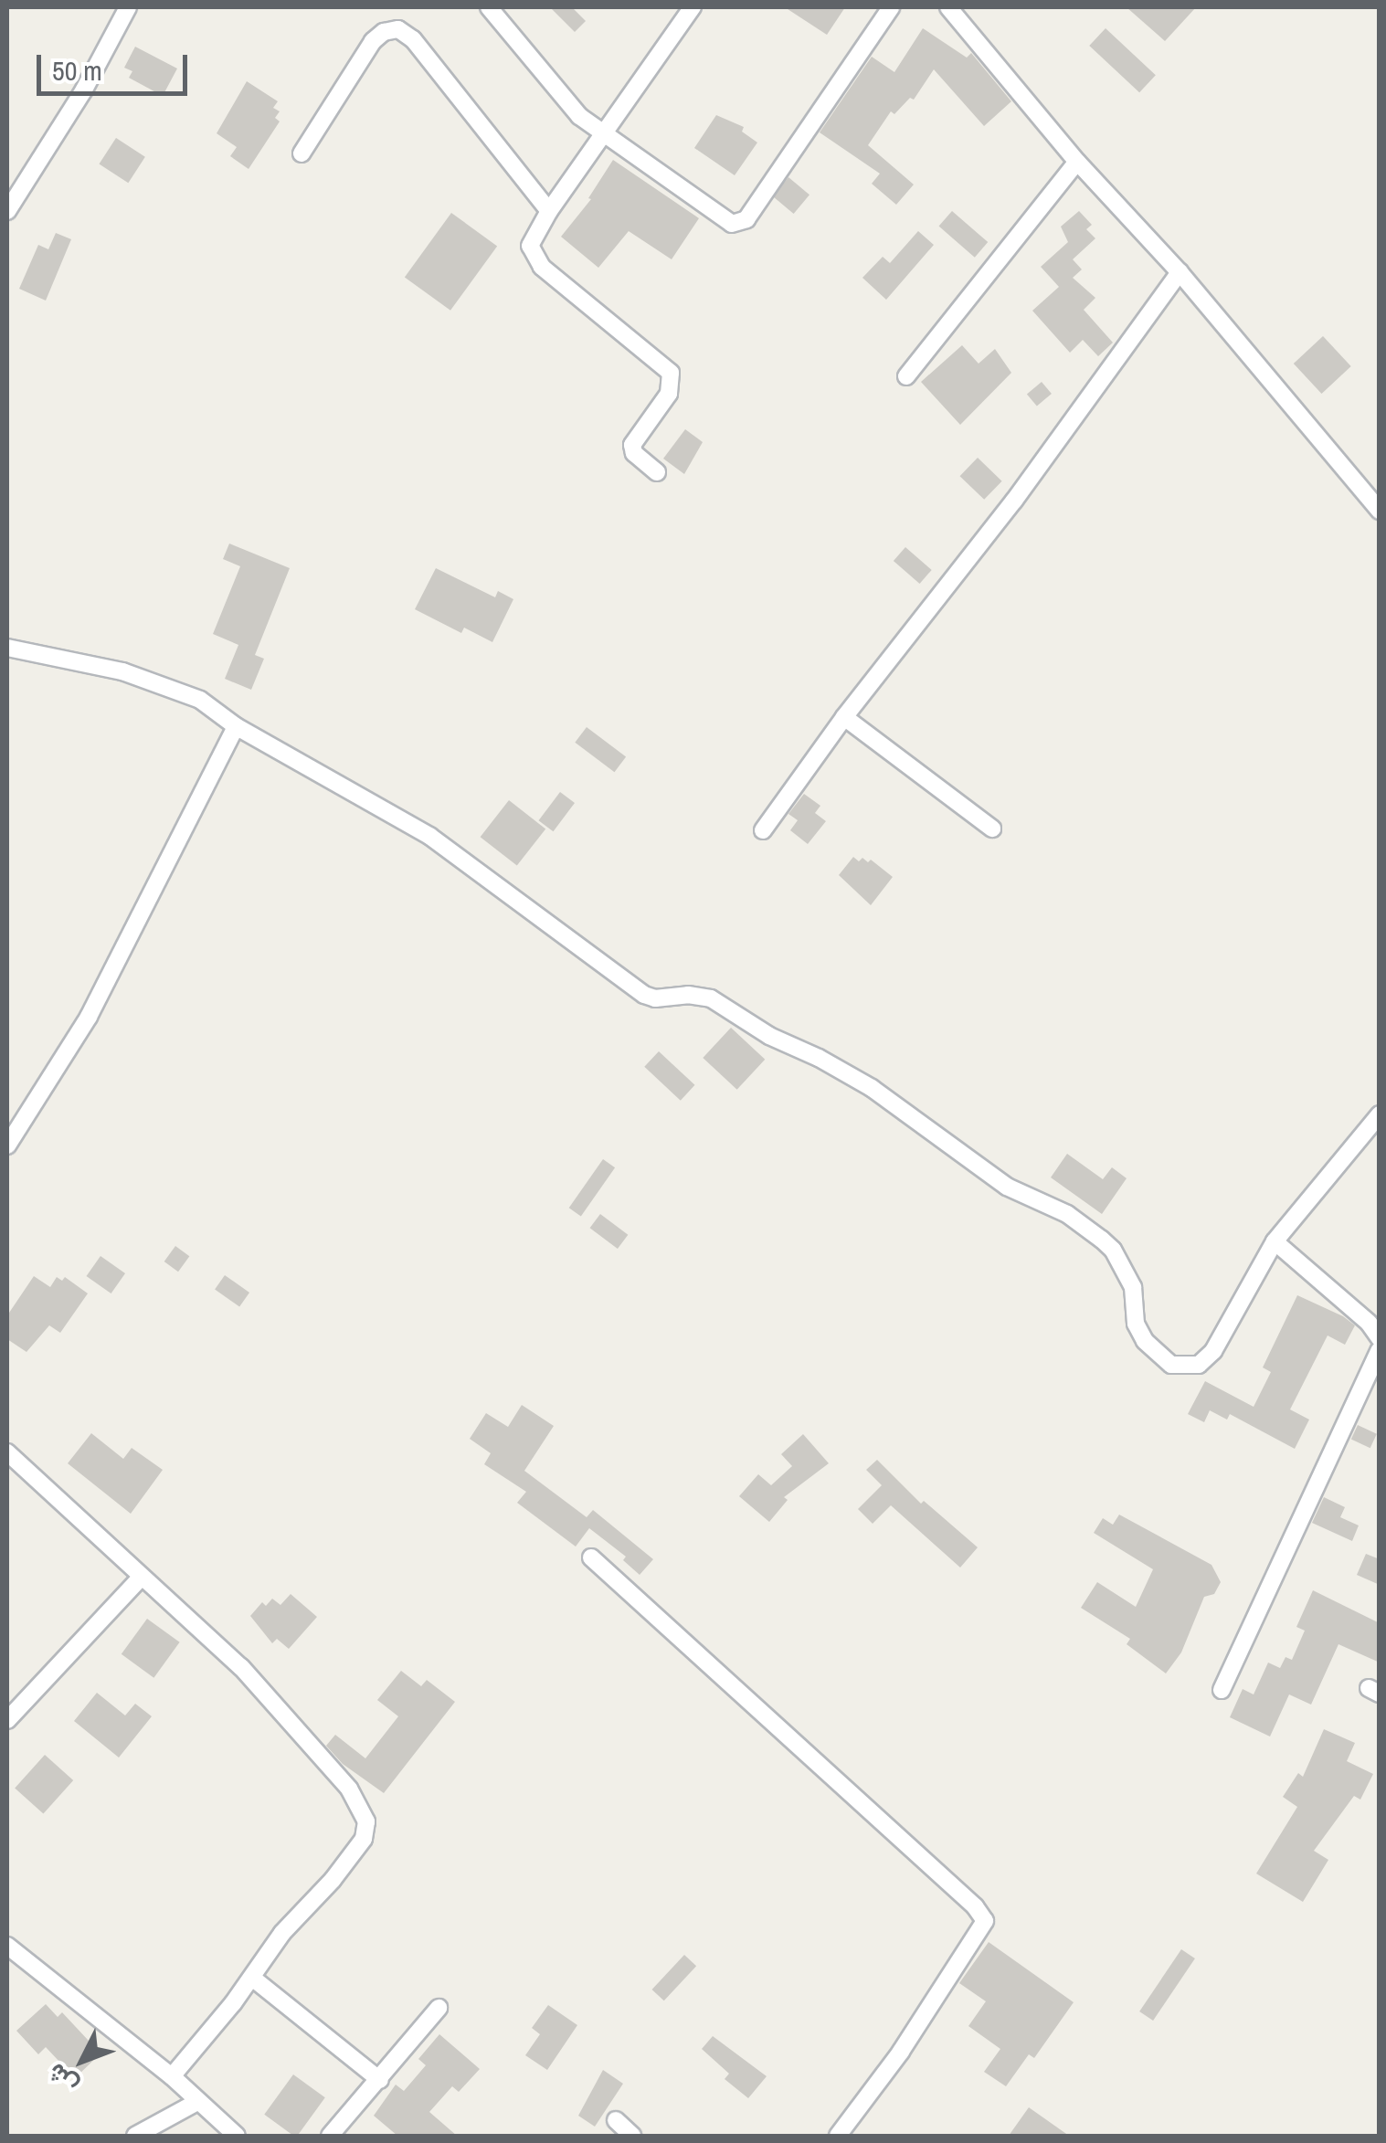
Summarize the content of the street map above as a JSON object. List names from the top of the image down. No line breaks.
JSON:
{"scale_bar":"50 m","north":"bottom left"}
